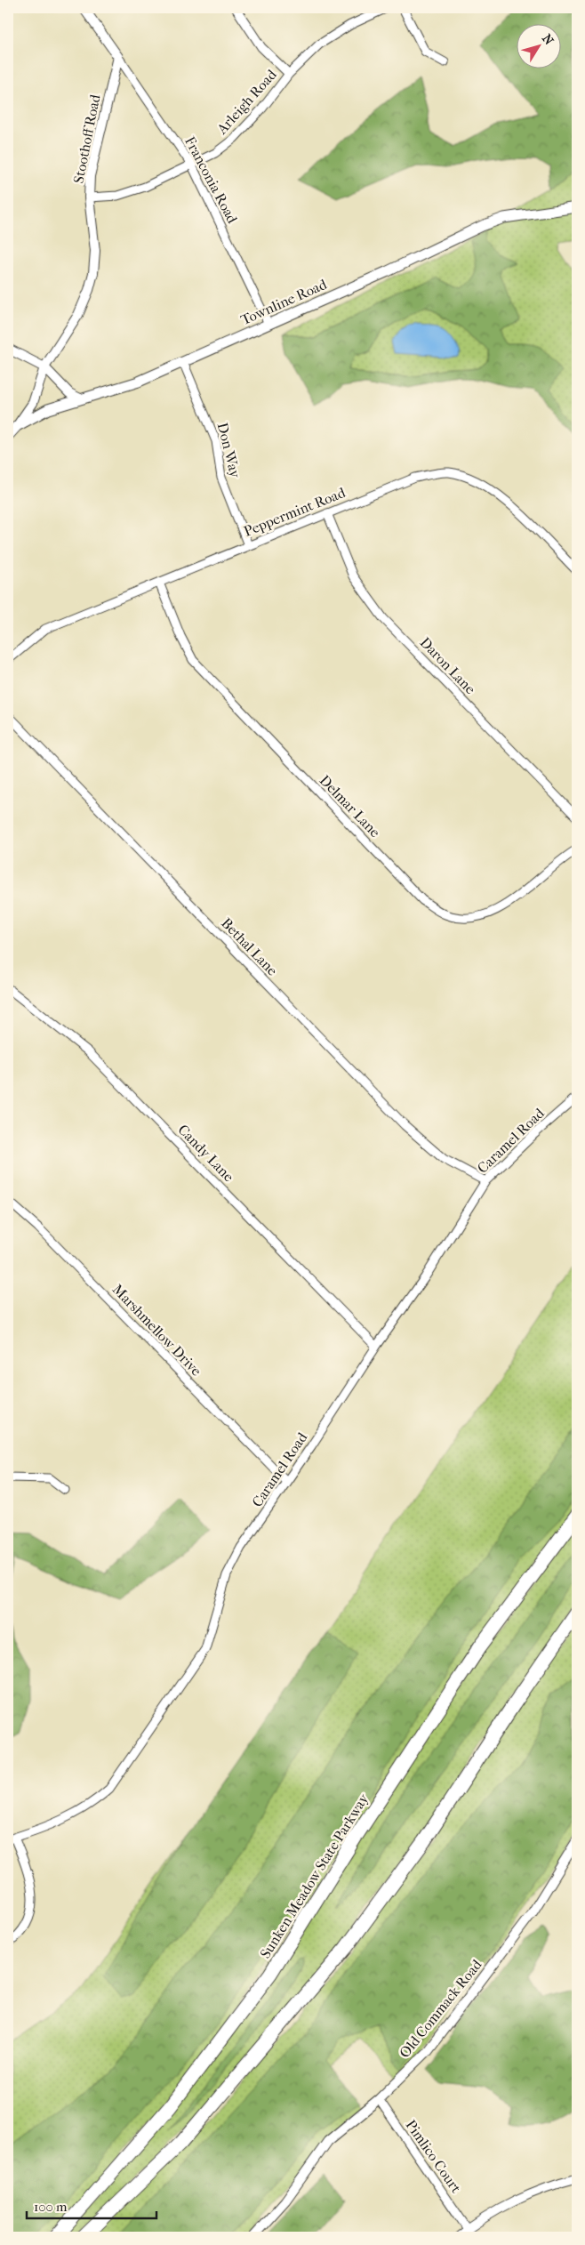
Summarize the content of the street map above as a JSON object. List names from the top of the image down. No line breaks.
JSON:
{"streets":{"highway":["Sunken Meadow State Parkway"],"main road":["Townline Road"],"street":["Arleigh Road","Stoothoff Road","Franconia Road","Don Way","Peppermint Road","Daron Lane","Delmar Lane","Bethal Lane","Caramel Road","Candy Lane","Marshmellow Drive","Old Commack Road","Pimlico Court"]},"crossings":[["Arleigh Road","Stoothoff Road"],["Arleigh Road","Franconia Road"],["Stoothoff Road","Franconia Road"],["Stoothoff Road","Townline Road"],["Franconia Road","Townline Road"],["Townline Road","Don Way"],["Don Way","Peppermint Road"],["Peppermint Road","Daron Lane"],["Peppermint Road","Delmar Lane"],["Bethal Lane","Caramel Road"],["Caramel Road","Candy Lane"],["Caramel Road","Marshmellow Drive"],["Old Commack Road","Pimlico Court"]],"scale_bar":"100 m","north":"top right"}
